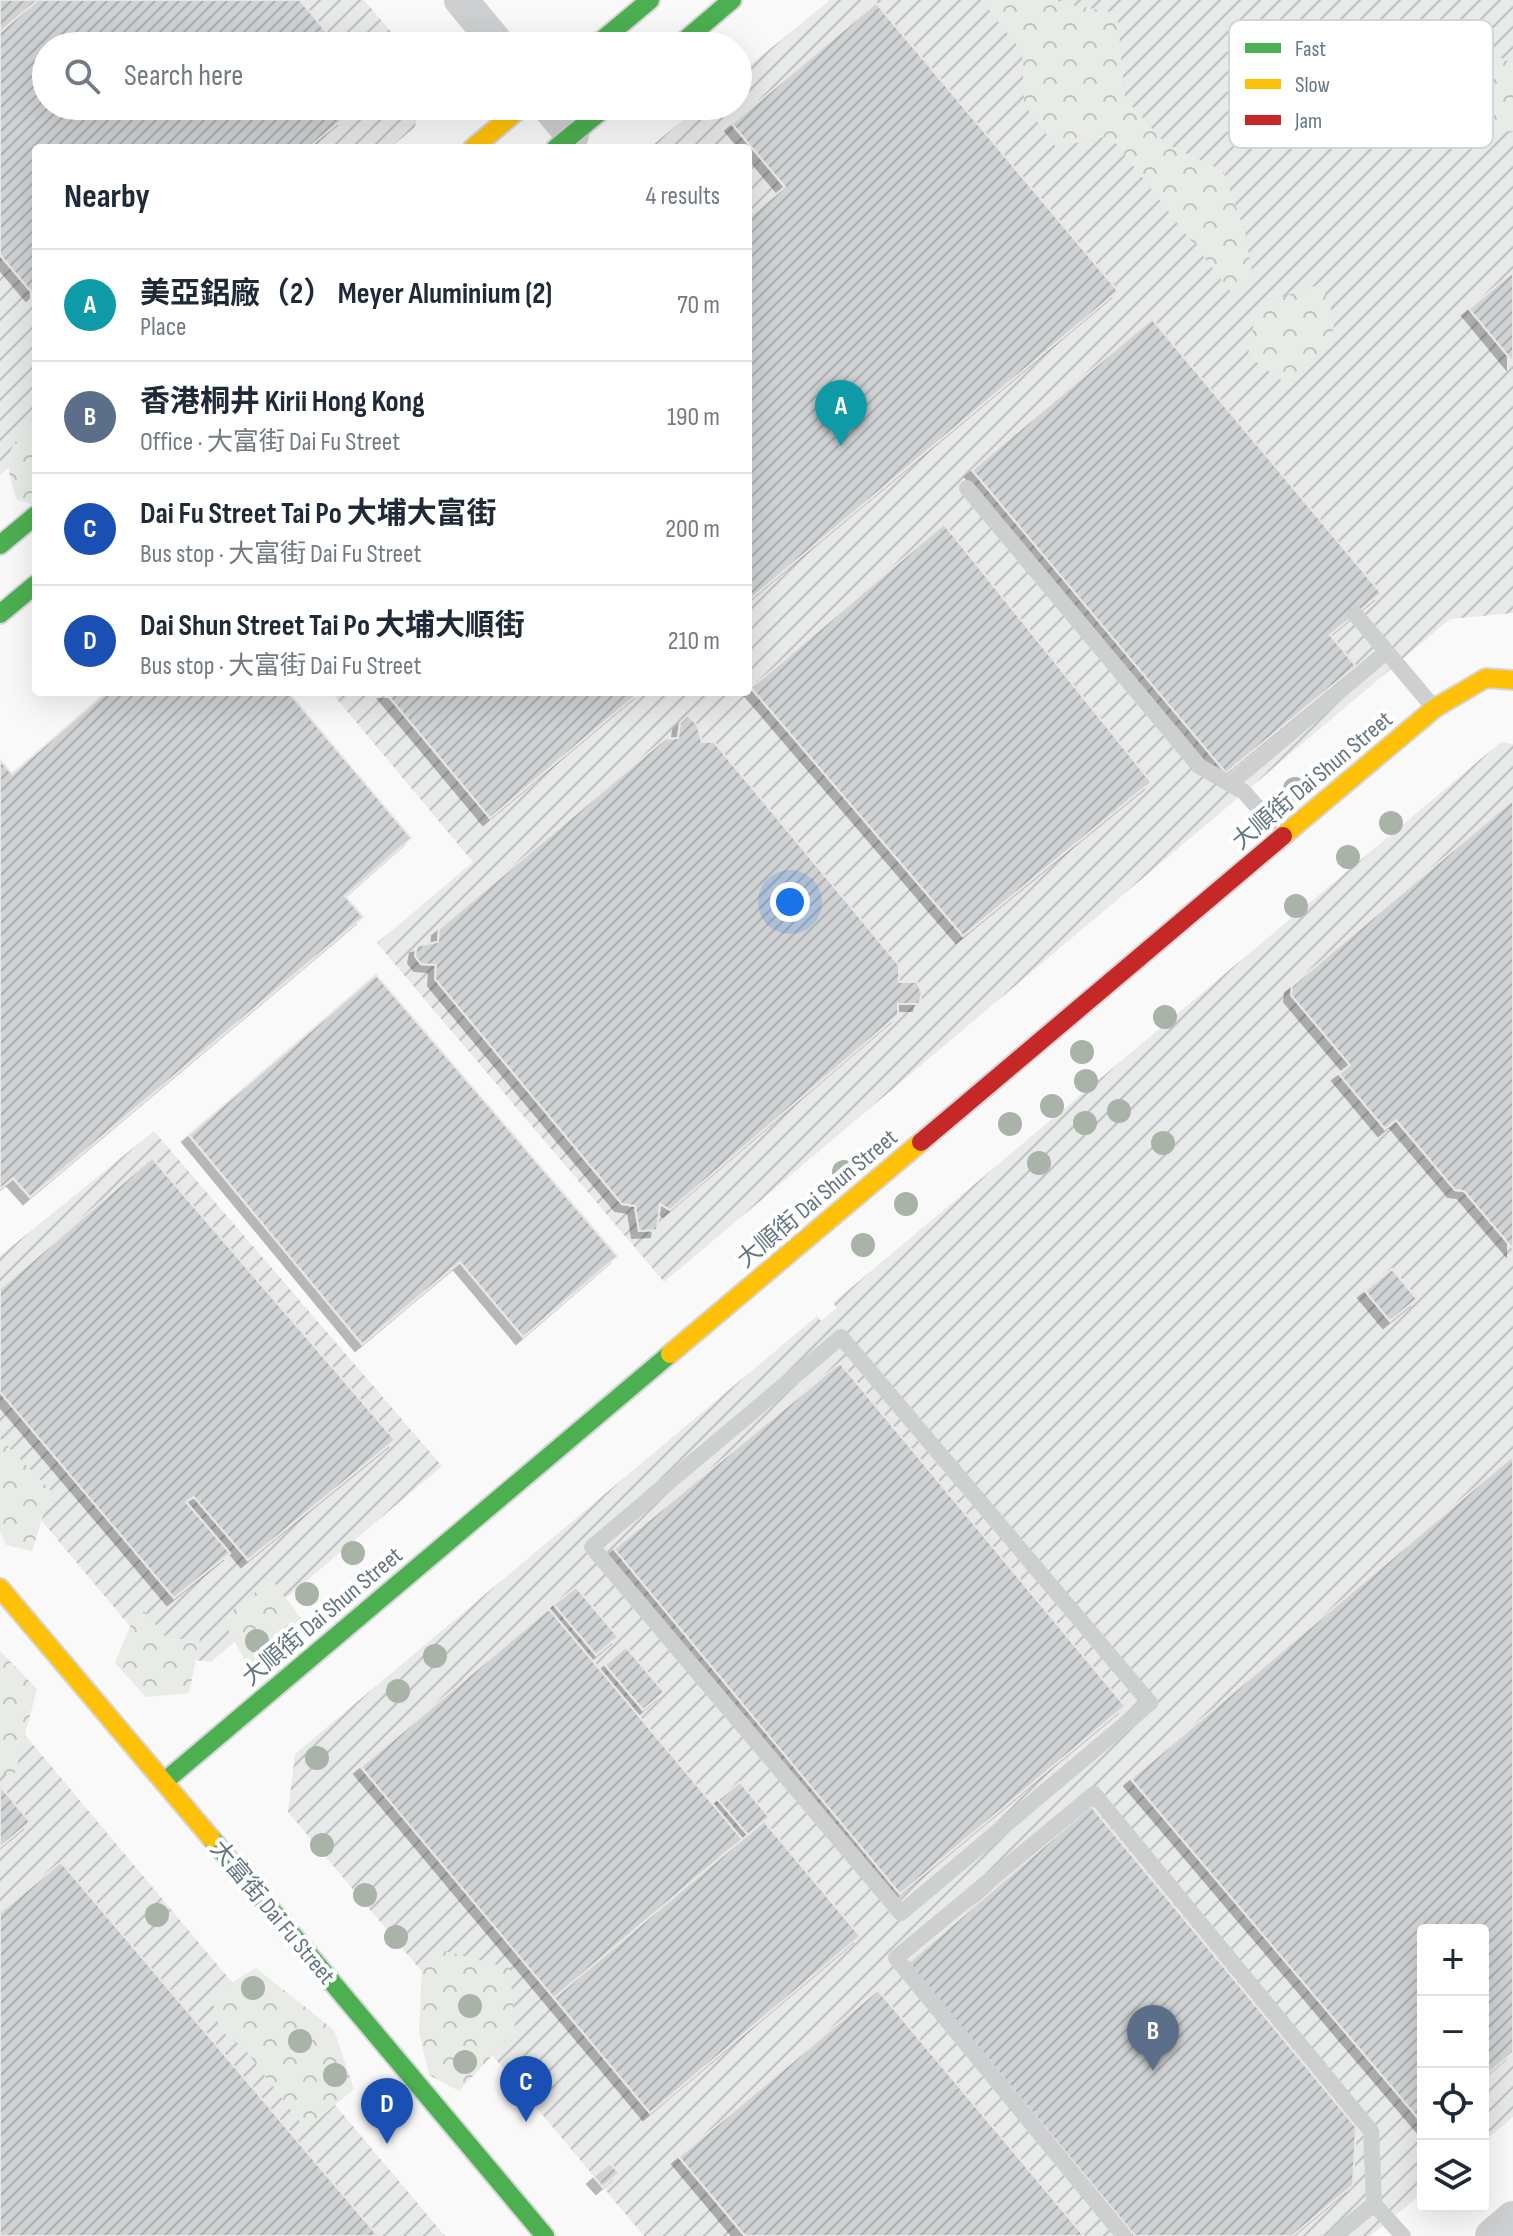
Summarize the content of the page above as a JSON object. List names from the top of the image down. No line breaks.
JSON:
{"streets":{"street":["大順街 Dai Shun Street","大富街 Dai Fu Street"]},"crossings":[["大順街 Dai Shun Street","大富街 Dai Fu Street"]],"legend":["Fast","Slow","Jam"],"page":{"search":"Search here","heading":["Nearby","4 results"],"list":[{"mark":"A","name":"美亞鋁廠（2） Meyer Aluminium (2)","note":"Place","value":"70 m"},{"mark":"B","name":"香港桐井 Kirii Hong Kong","note":"Office · 大富街 Dai Fu Street","value":"190 m"},{"mark":"C","name":"Dai Fu Street Tai Po 大埔大富街","note":"Bus stop · 大富街 Dai Fu Street","value":"200 m"},{"mark":"D","name":"Dai Shun Street Tai Po 大埔大順街","note":"Bus stop · 大富街 Dai Fu Street","value":"210 m"}],"pins":["A","B","C","D"],"map_buttons":["+","−"]}}
